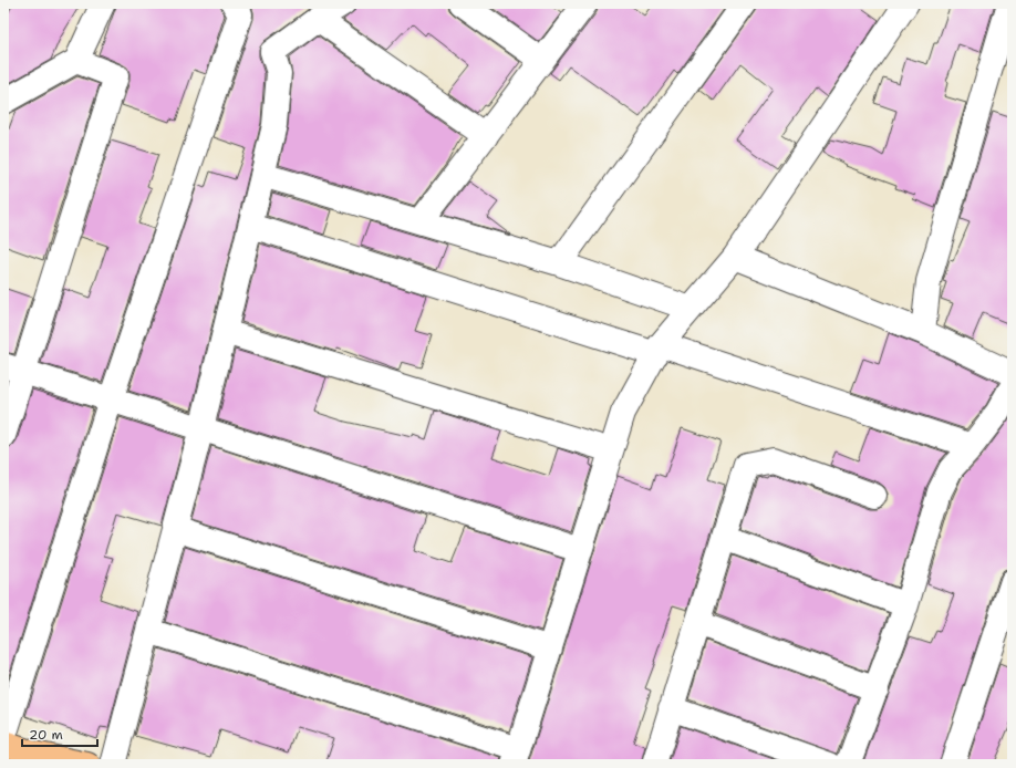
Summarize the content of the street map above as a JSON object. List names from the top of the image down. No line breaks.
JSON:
{"scale_bar":"20 m"}
